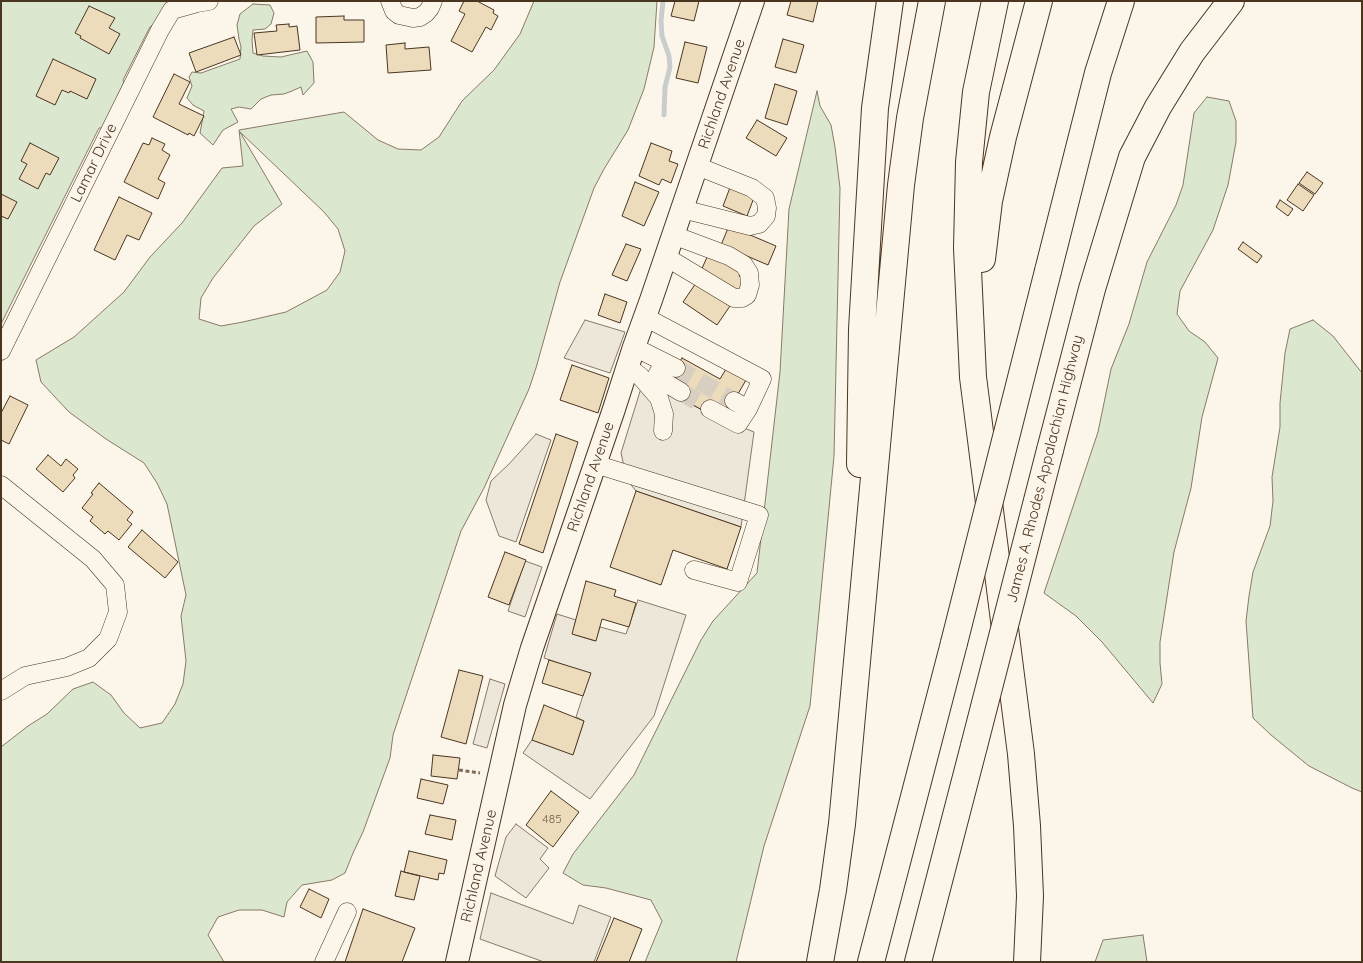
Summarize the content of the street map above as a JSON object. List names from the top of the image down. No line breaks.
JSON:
{"streets":{"highway":["James A. Rhodes Appalachian Highway"],"main road":["Richland Avenue"],"street":["Lamar Drive"]},"house_numbers":["485"]}
